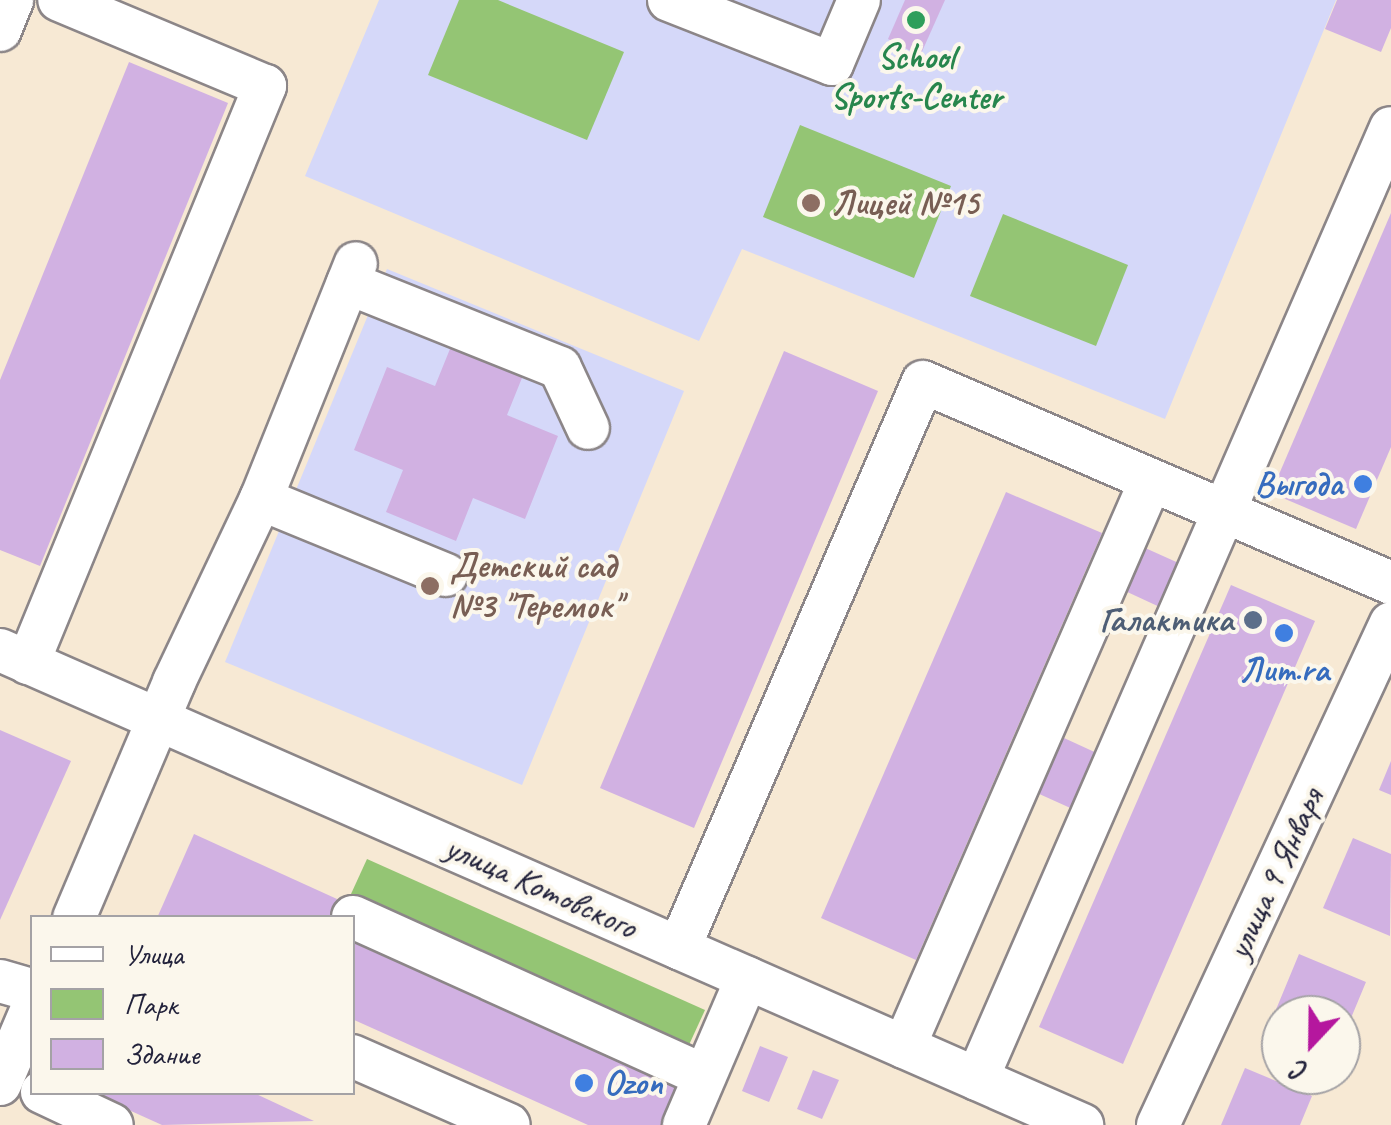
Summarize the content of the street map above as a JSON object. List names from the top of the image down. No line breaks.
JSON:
{"streets":{"street":["улица 9 Января","улица Котовского"]},"places":["School Sports-Center","Лицей №15","Выгода","Детский сад №3 \"Теремок\"","Галактика","Лит.ra","Ozon"],"legend":["Улица","Парк","Здание"],"north":"bottom"}
